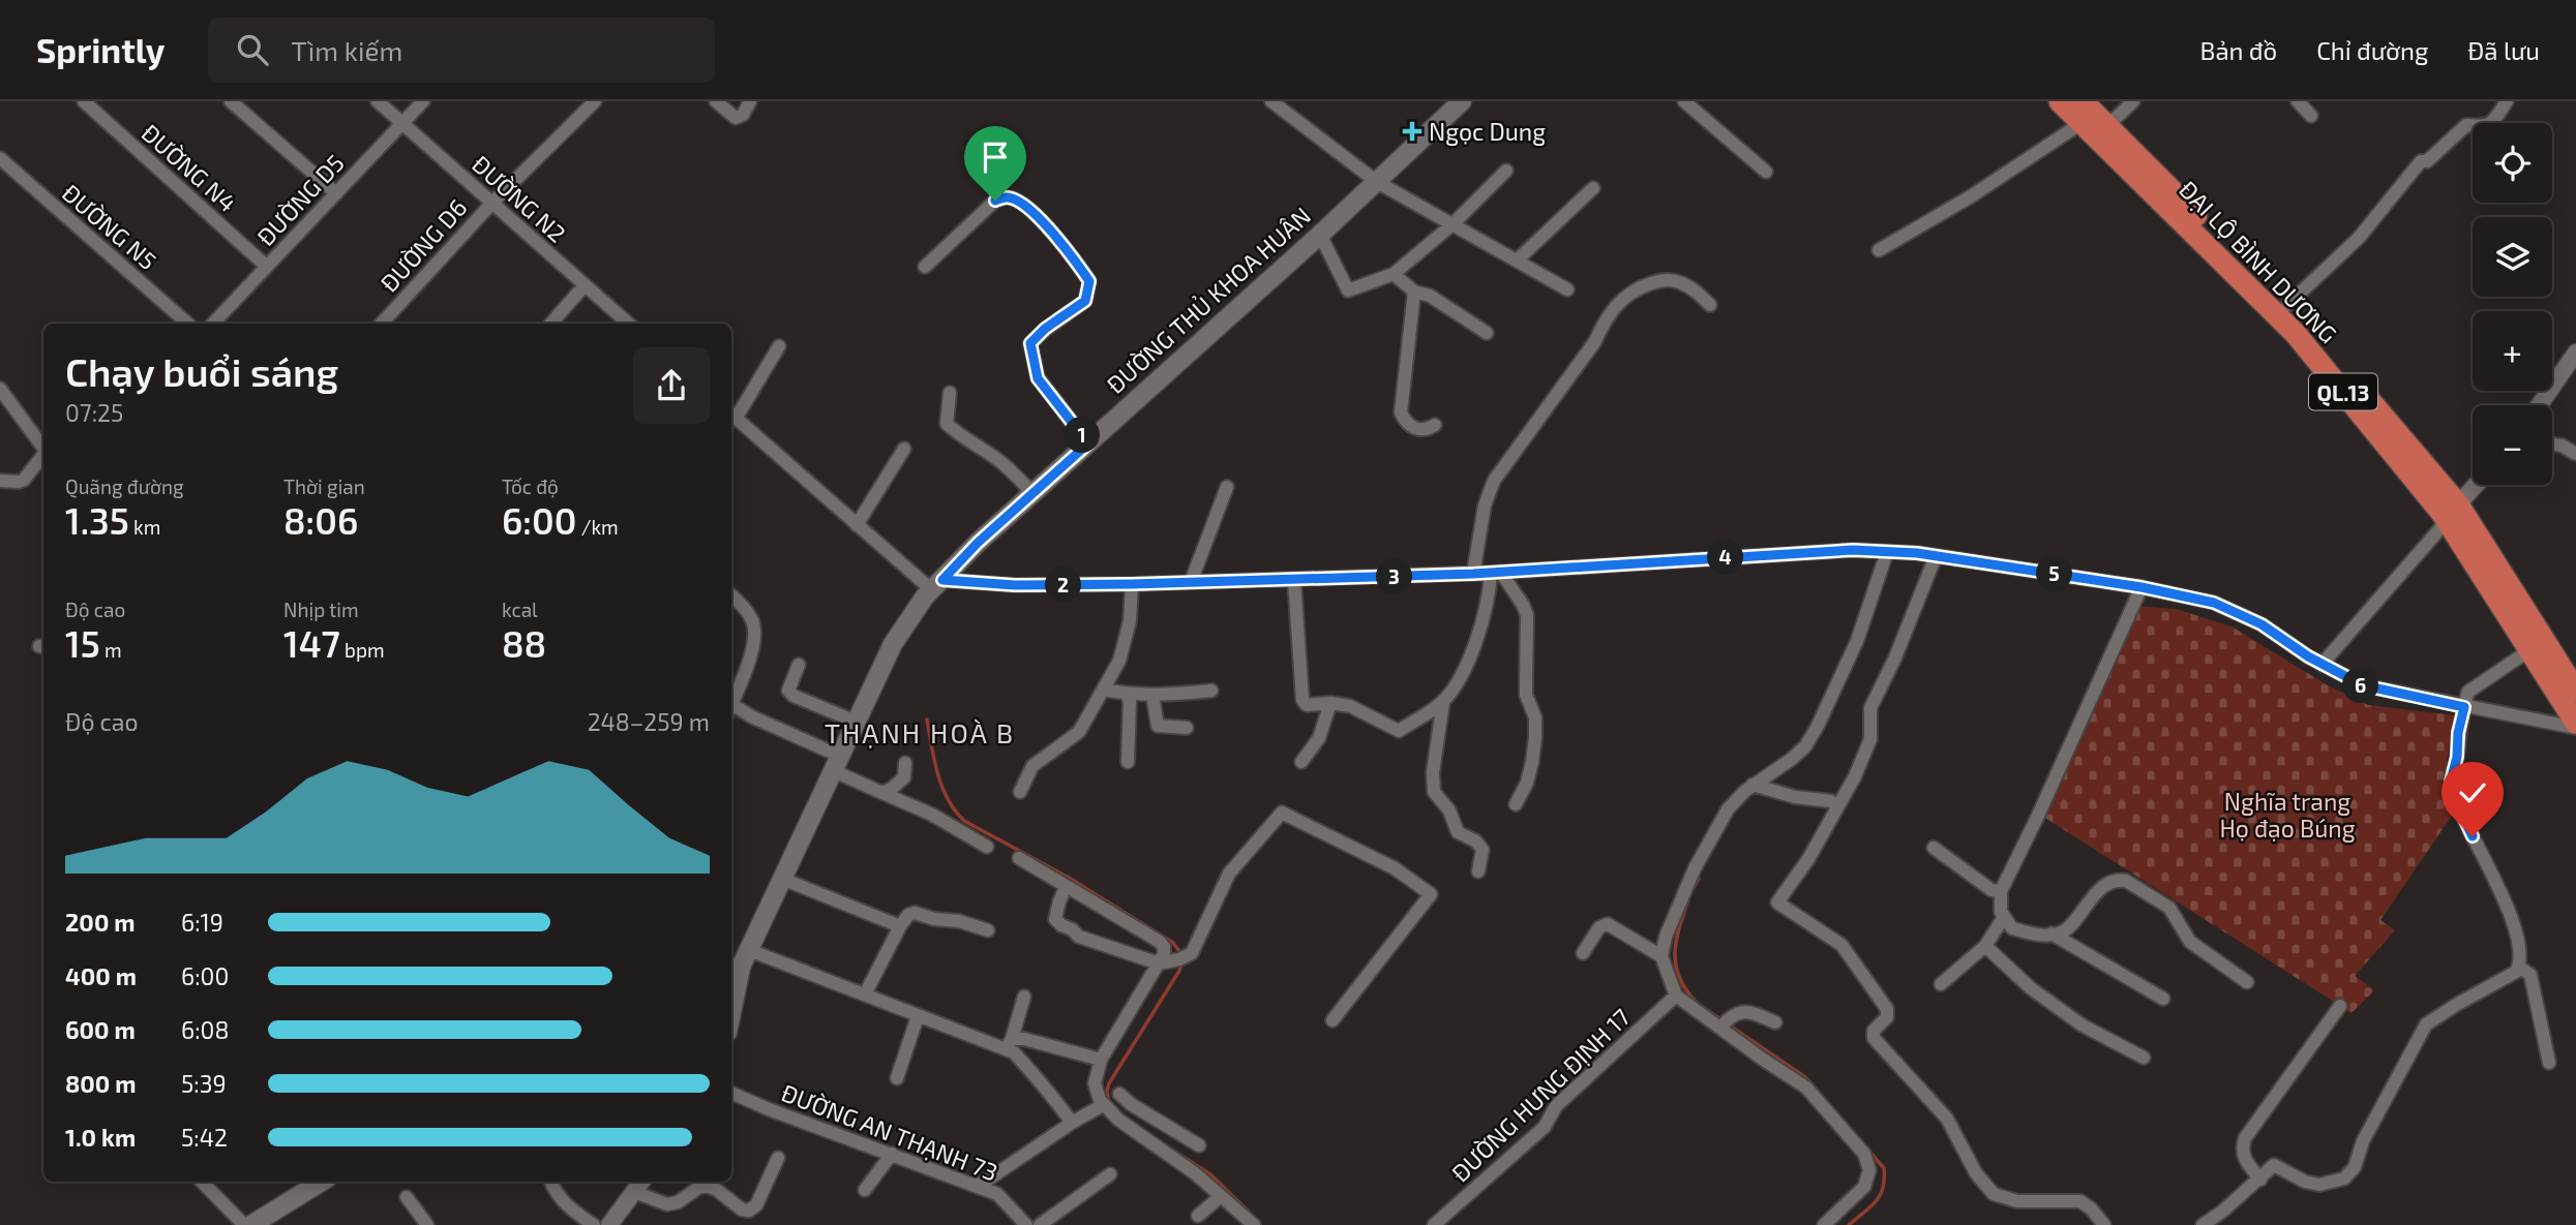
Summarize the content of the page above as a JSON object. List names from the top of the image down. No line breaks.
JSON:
{"streets":{"highway":["ĐẠI LỘ BÌNH DƯƠNG","QL.13"],"main road":["ĐƯỜNG THỦ KHOA HUÂN"],"street":["ĐƯỜNG N4","ĐƯỜNG N2","ĐƯỜNG D5","ĐƯỜNG N5","ĐƯỜNG D6","ĐƯỜNG HƯNG ĐỊNH 17","ĐƯỜNG AN THẠNH 73"]},"crossings":[["ĐƯỜNG N4","ĐƯỜNG D5"],["ĐƯỜNG N2","ĐƯỜNG D5"],["ĐƯỜNG N2","ĐƯỜNG D6"]],"districts":["THẠNH HOÀ B"],"parks":["Nghĩa trang Họ đạo Búng"],"places":{"health":["Ngọc Dung"]},"page":{"header":"Sprintly","search":"Tìm kiếm","nav":["Bản đồ","Chỉ đường","Đã lưu"],"map_buttons":["+","−"],"heading":["Chạy buổi sáng","07:25"],"pins":["1","4","5","3","2","6"],"stats":[["Quãng đường","1.35 km"],["Thời gian","8:06"],["Tốc độ","6:00 /km"],["Độ cao","15 m"],["Nhịp tim","147 bpm"],["kcal","88"]],"chart":["Độ cao","248–259 m"],"list":[{"name":"200 m","note":"6:19"},{"name":"400 m","note":"6:00"},{"name":"600 m","note":"6:08"},{"name":"800 m","note":"5:39"},{"name":"1.0 km","note":"5:42"}]}}
